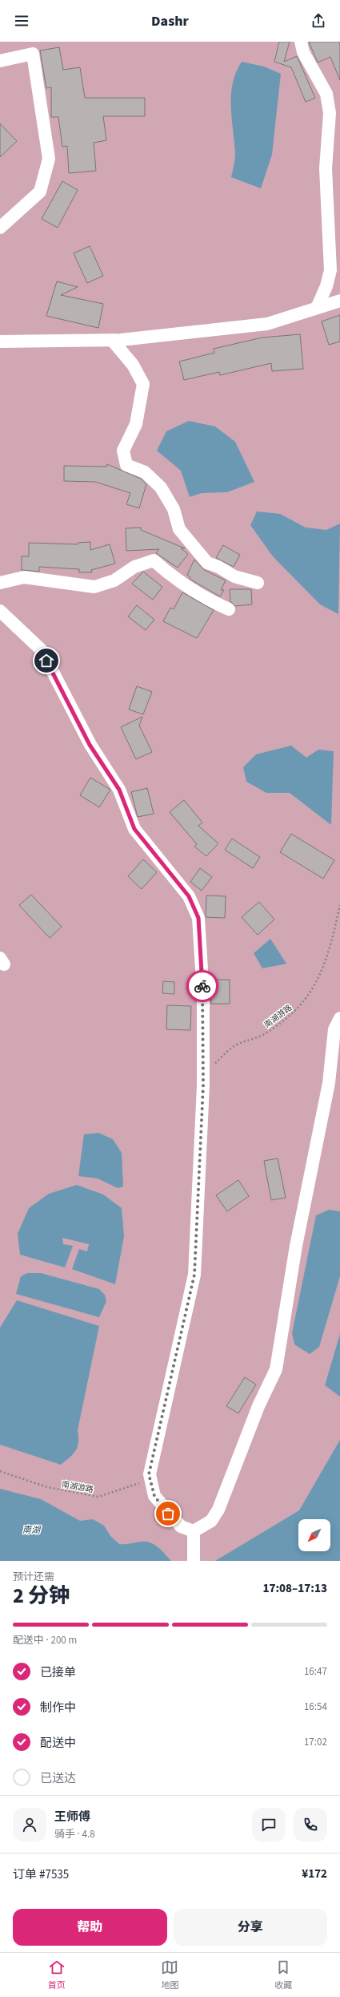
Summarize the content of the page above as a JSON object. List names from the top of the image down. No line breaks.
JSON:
{"streets":{"path":["南湖游路"]},"water":["南湖"],"north":"bottom left","page":{"header":"Dashr","heading":["2 分钟","预计还需","17:08–17:13"],"panel":["王师傅","骑手 · 4.8","订单 #7535","¥172"],"bar":"配送中 · 200 m","list":[["已接单","16:47"],["制作中","16:54"],["配送中","17:02"],"已送达"],"buttons":["帮助","分享"],"tabs":["首页","地图","收藏"]}}
